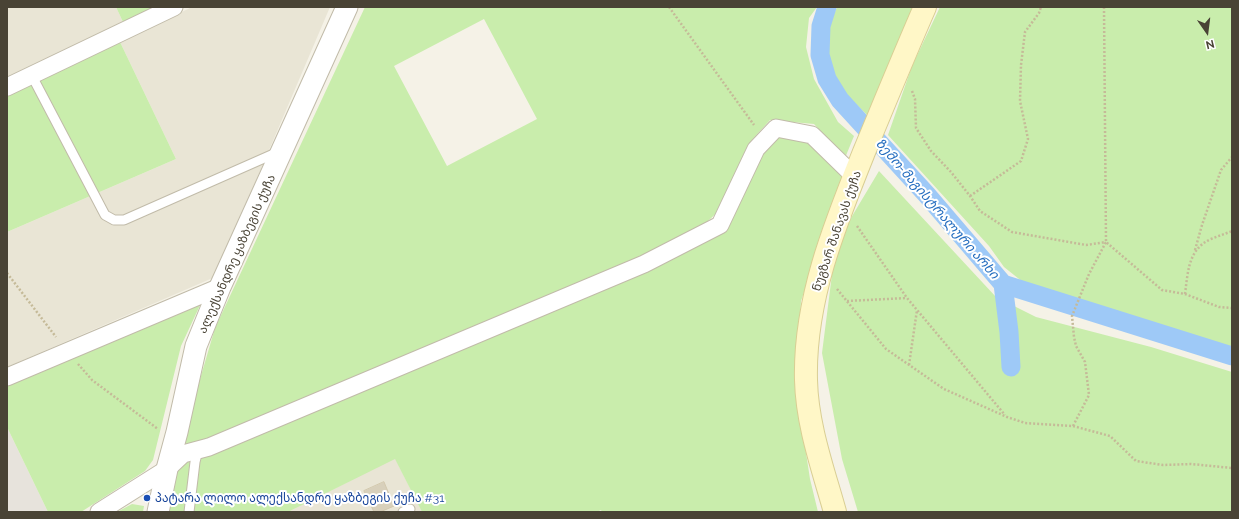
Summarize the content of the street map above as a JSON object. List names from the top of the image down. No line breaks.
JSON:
{"streets":{"main road":["ნუგზარ შანავას ქუჩა"],"street":["ალექსანდრე ყაზბეგის ქუჩა"]},"water":["ზემო-მაგისტრალური არხი"],"places":["პატარა ლილო ალექსანდრე ყაზბეგის ქუჩა #31"],"north":"bottom"}
